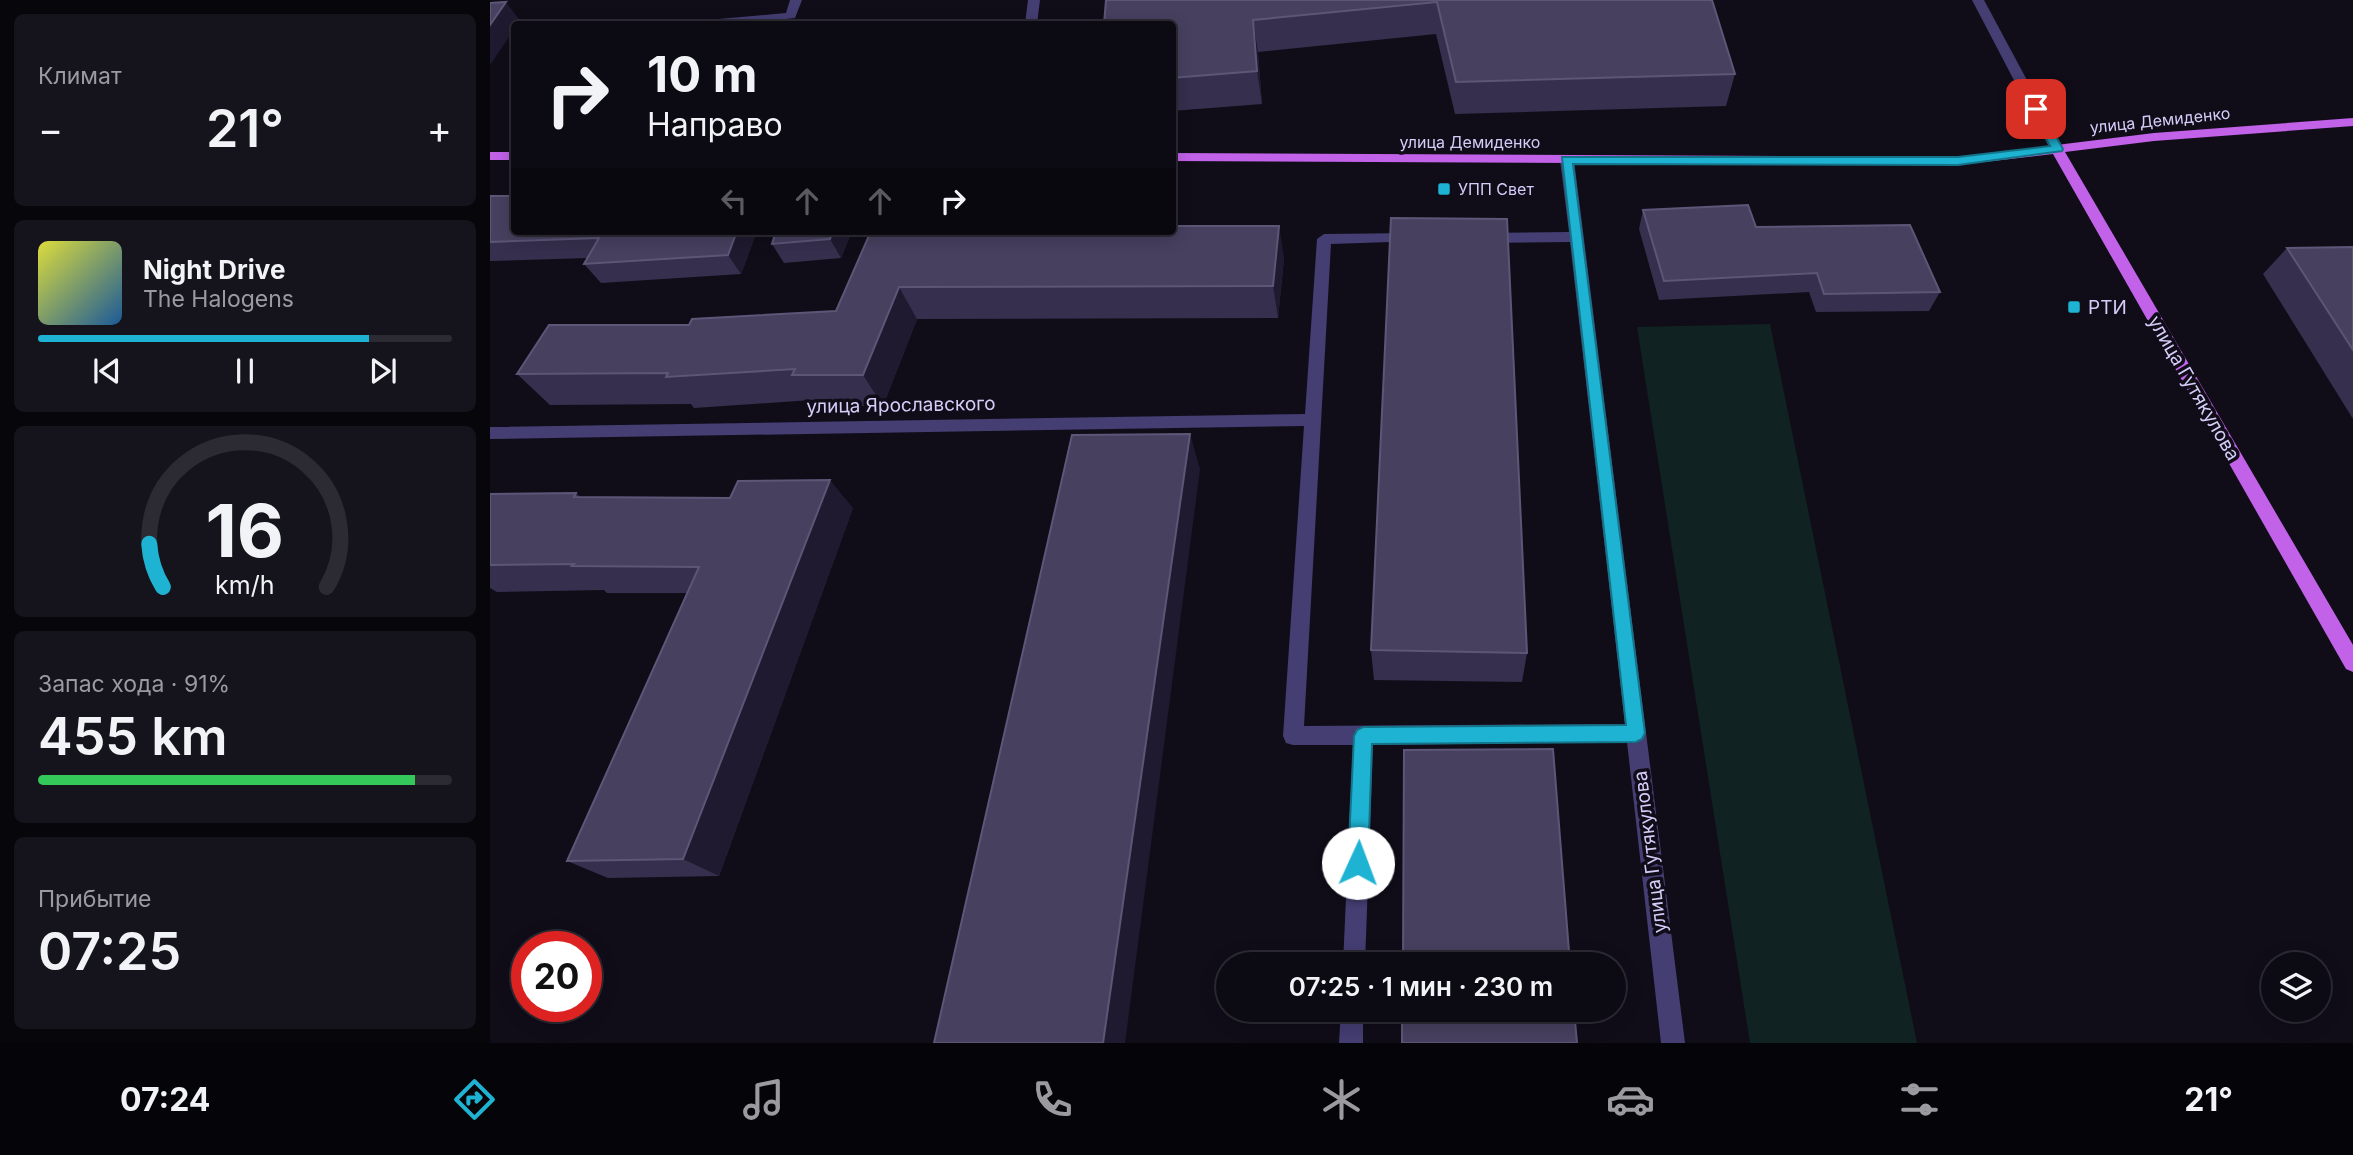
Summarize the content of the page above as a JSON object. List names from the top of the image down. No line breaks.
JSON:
{"streets":{"main road":["улица Демиденко","улица Гутякулова"],"street":["улица Ярославского"]},"crossings":[["улица Демиденко","улица Гутякулова"]],"places":{"transit":["УПП Свет","РТИ"]},"page":{"tile":["Климат",["Запас хода · 91%","455 km"],["Прибытие","07:25"]],"turn":["10 m","Направо"],"heat":["−","21°","+"],"song":["Night Drive","The Halogens"],"limit":"20","trip":"07:25 · 1 мин · 230 m","tabs":["07:24","21°"],"gauge":["16","km/h"]}}
